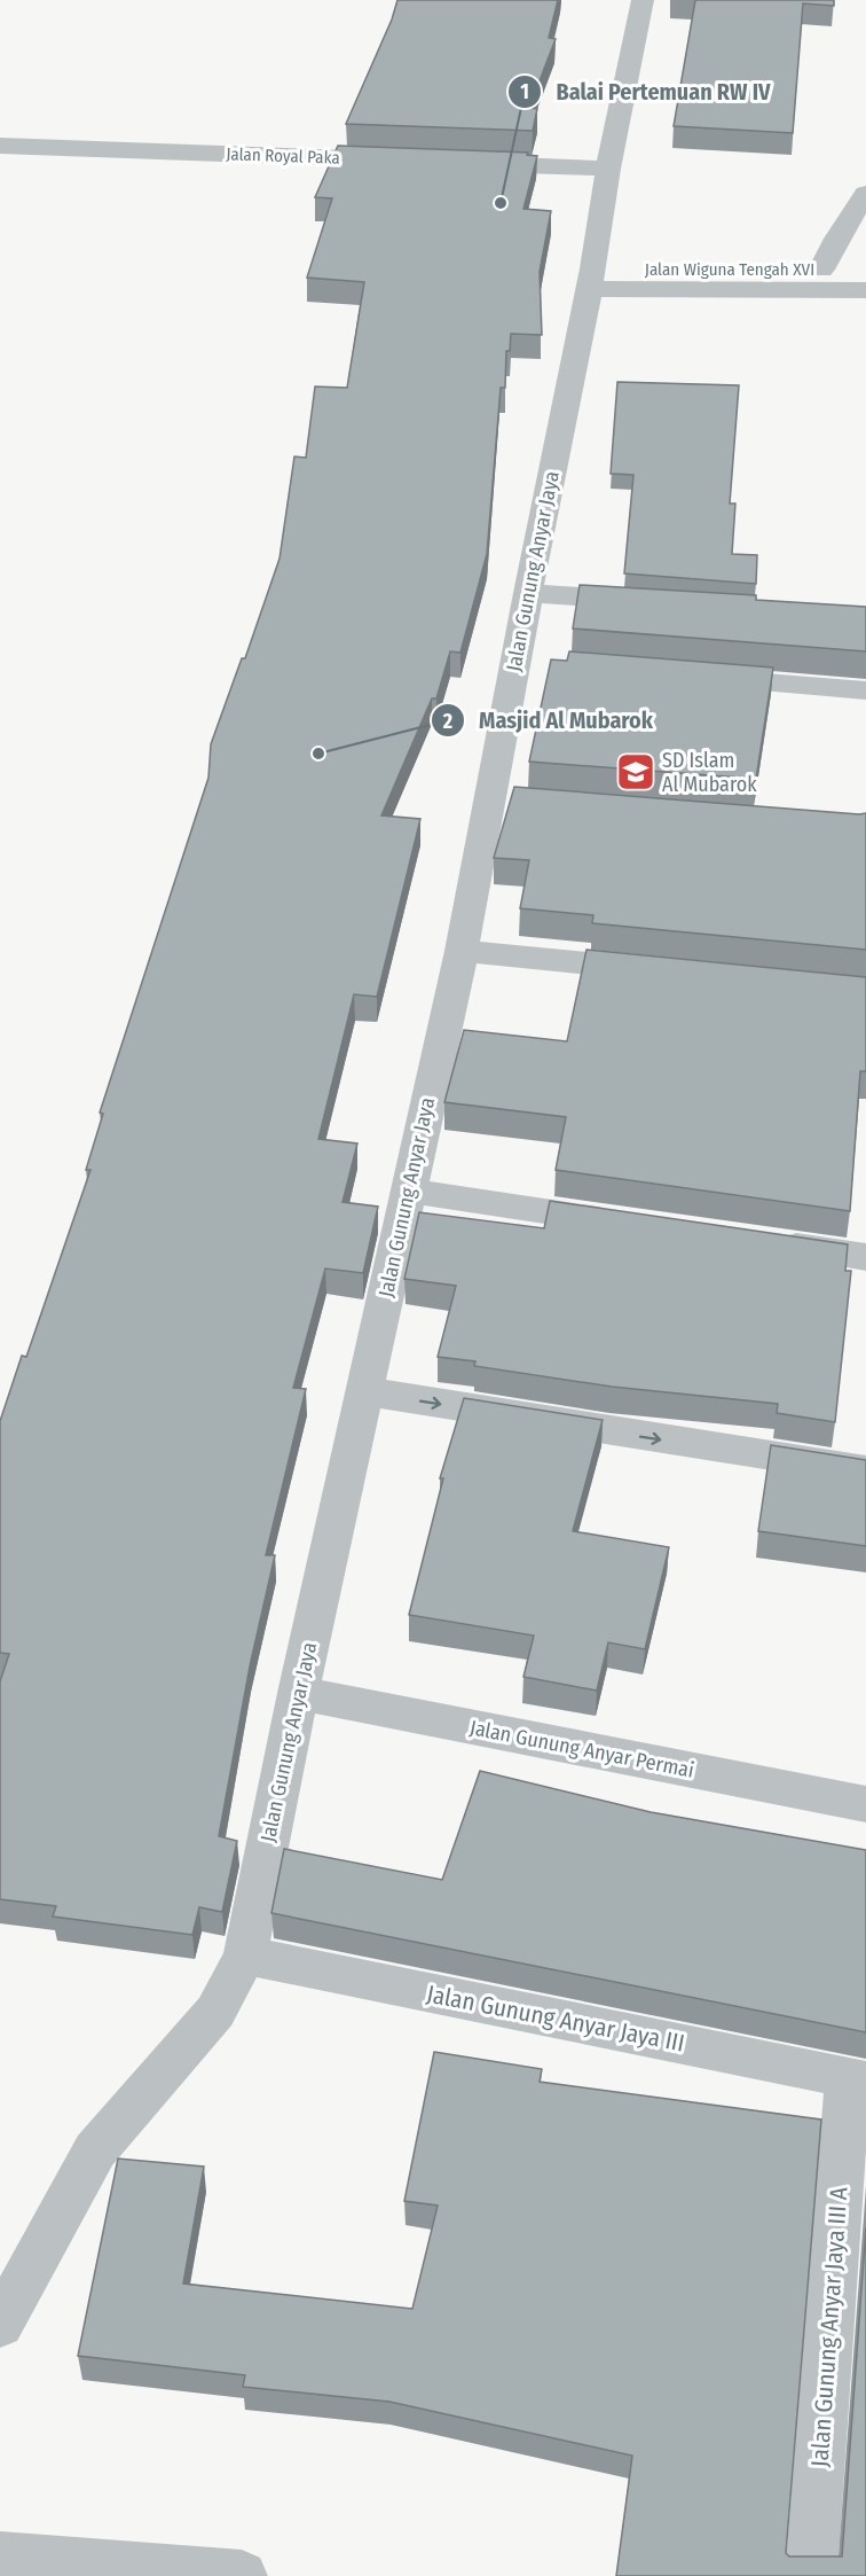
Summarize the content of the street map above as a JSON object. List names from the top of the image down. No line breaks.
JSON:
{"streets":{"street":["Jalan Royal Paka","Jalan Wiguna Tengah XVI","Jalan Gunung Anyar Jaya","Jalan Gunung Anyar Permai","Jalan Gunung Anyar Jaya III","Jalan Gunung Anyar Jaya III A"]},"crossings":[["Jalan Wiguna Tengah XVI","Jalan Gunung Anyar Jaya"],["Jalan Gunung Anyar Jaya","Jalan Gunung Anyar Permai"],["Jalan Gunung Anyar Jaya","Jalan Gunung Anyar Jaya III"],["Jalan Gunung Anyar Jaya III","Jalan Gunung Anyar Jaya III A"]],"places":{"other":["Balai Pertemuan RW IV","Masjid Al Mubarok"],"school or university":["SD Islam Al Mubarok"]}}
